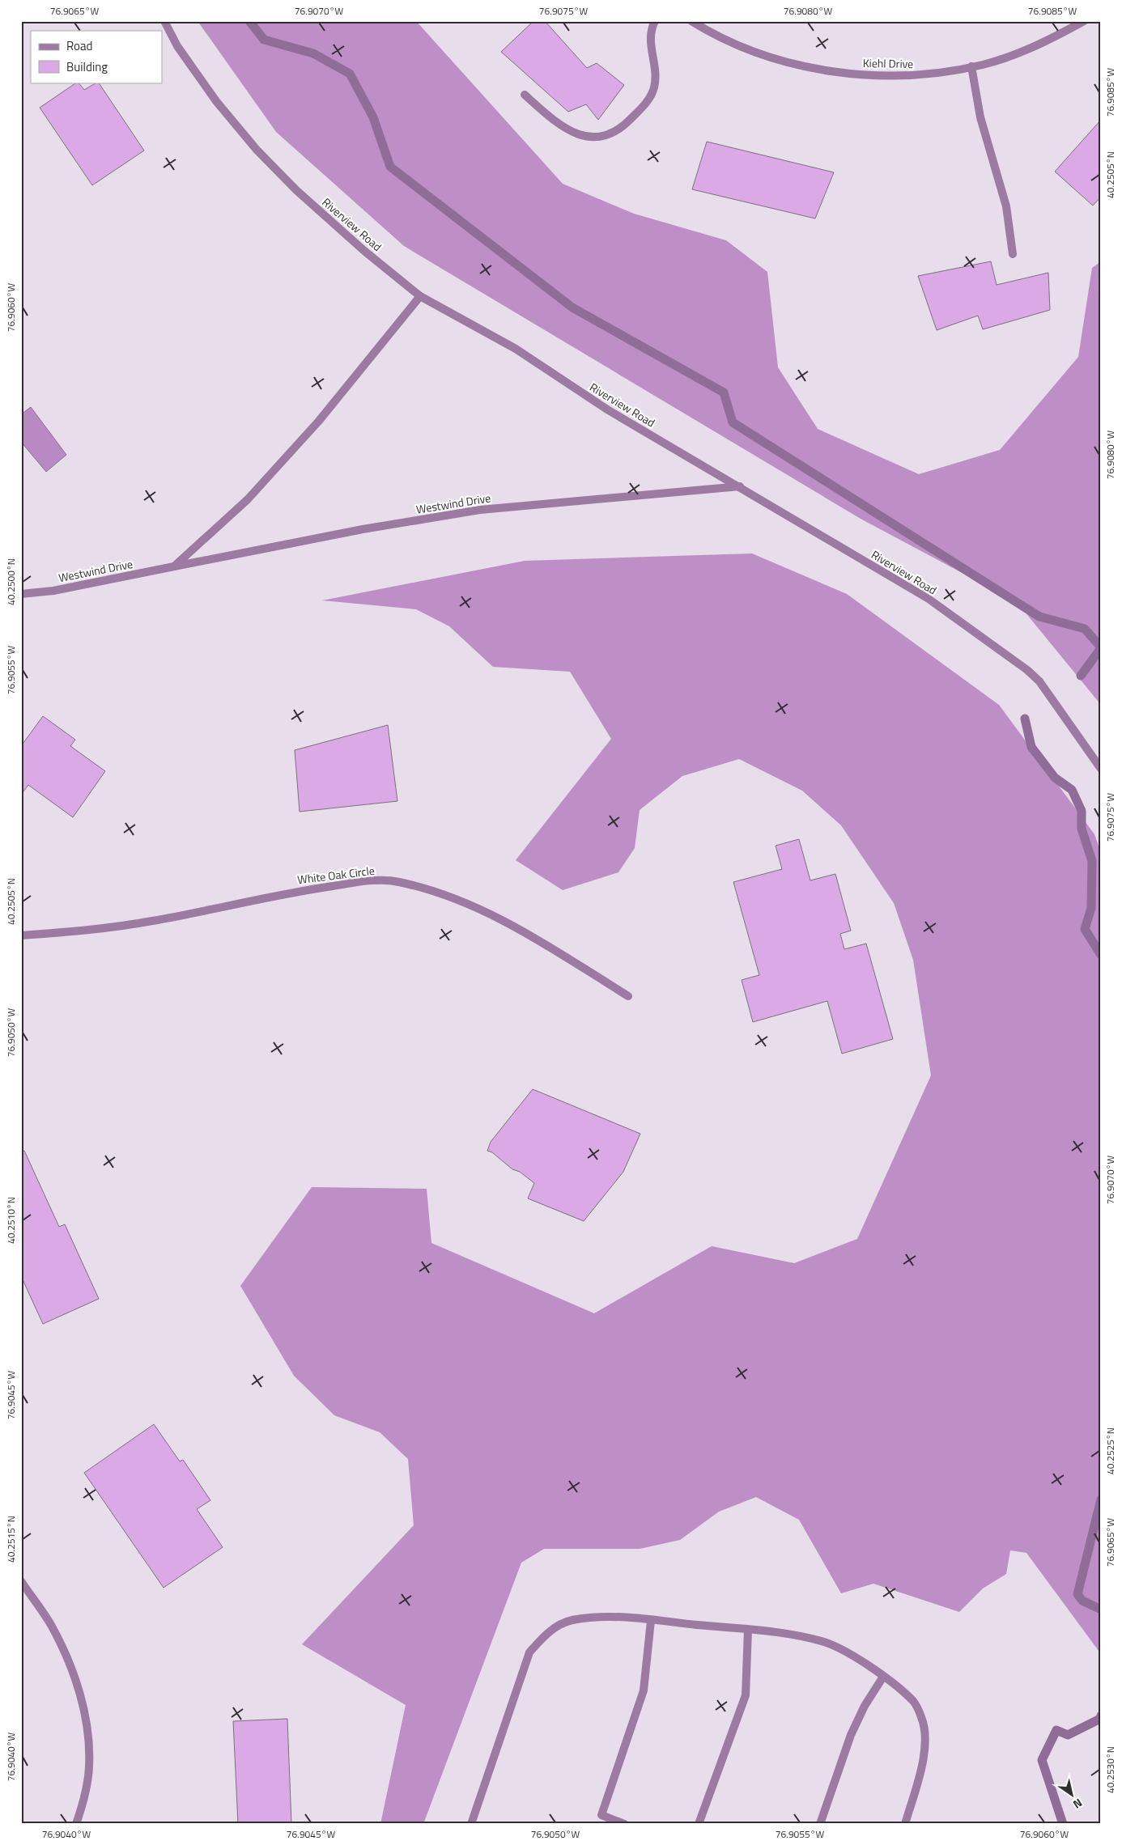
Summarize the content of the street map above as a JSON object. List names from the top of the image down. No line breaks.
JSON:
{"streets":{"street":["Kiehl Drive","Riverview Road","Westwind Drive","White Oak Circle"]},"crossings":[["Riverview Road","Westwind Drive"]],"legend":["Road","Building"],"north":"bottom right","coordinates":["76.9065°W","76.9070°W","76.9075°W","76.9080°W","76.9085°W","40.2505°N","76.9060°W","40.2500°N","76.9055°W","76.9050°W","40.2510°N","76.9045°W","40.2525°N","40.2515°N","76.9040°W","40.2530°N"]}
